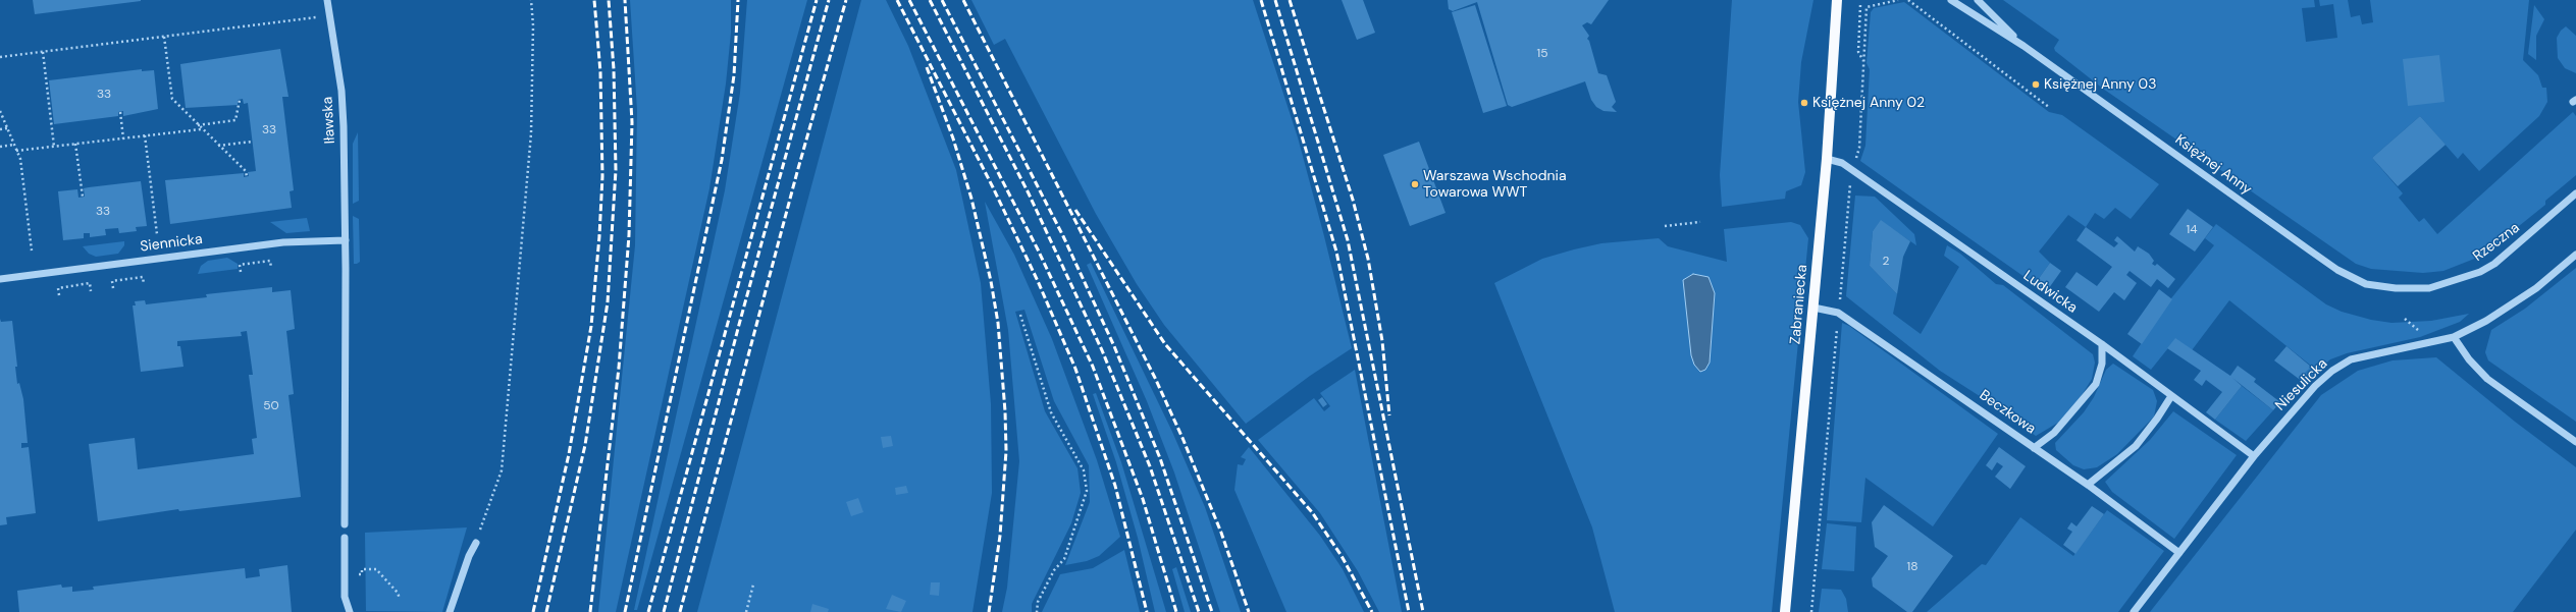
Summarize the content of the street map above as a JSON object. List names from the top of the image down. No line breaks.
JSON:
{"streets":{"main road":["Zabraniecka"],"street":["Iławska","Księżnej Anny","Rzeczna","Siennicka","Ludwicka","Niesulicka","Beczkowa"]},"crossings":[["Iławska","Siennicka"],["Księżnej Anny","Rzeczna"],["Ludwicka","Zabraniecka"],["Ludwicka","Niesulicka"],["Zabraniecka","Beczkowa"],["Niesulicka","Beczkowa"]],"places":["Księżnej Anny 03","Księżnej Anny 02","Warszawa Wschodnia Towarowa WWT"],"house_numbers":["15","33","33","33","14","2","50","18"]}
